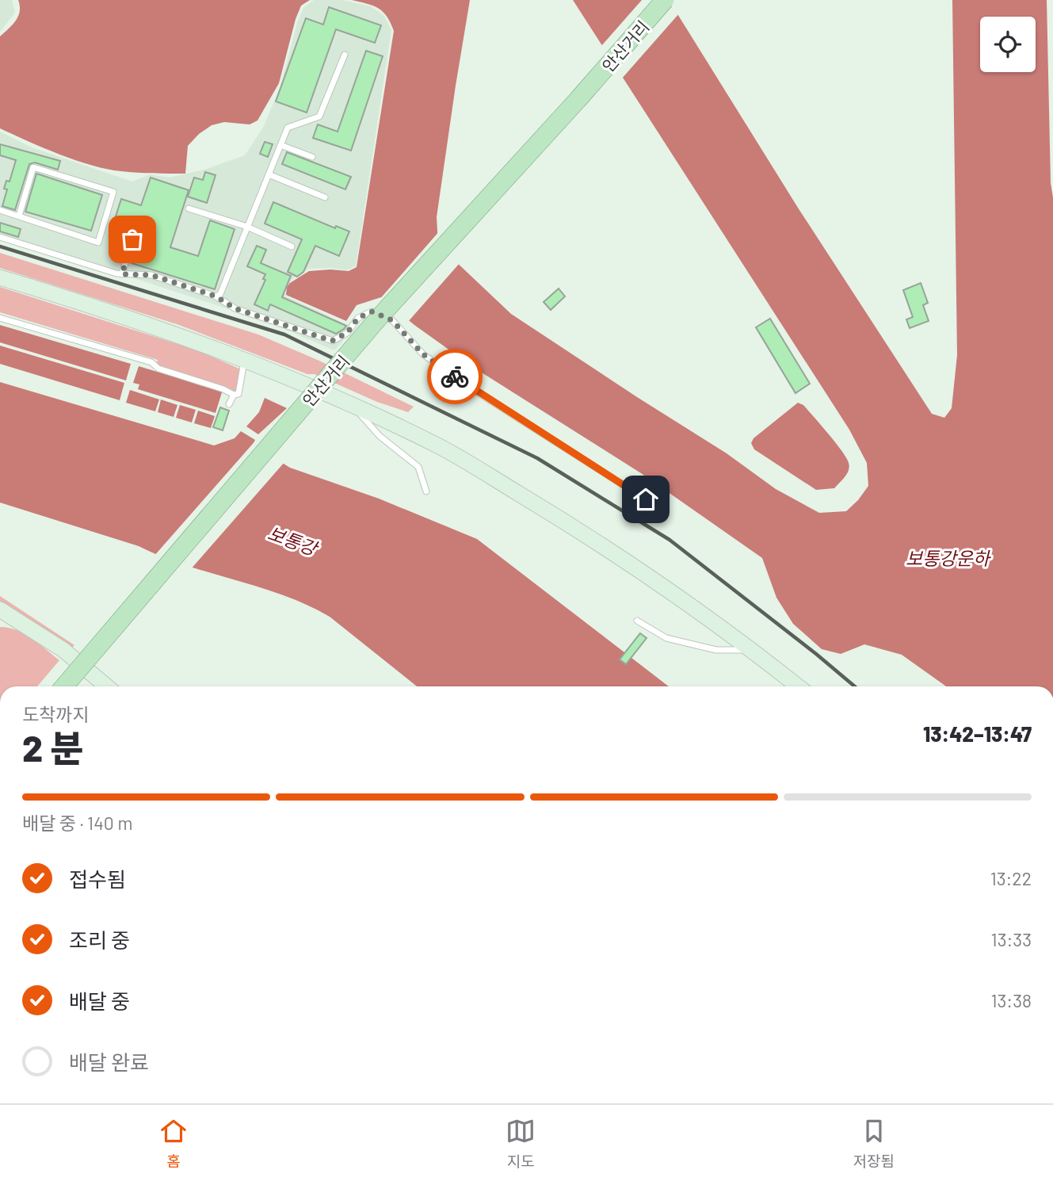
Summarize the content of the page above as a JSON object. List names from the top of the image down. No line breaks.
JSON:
{"streets":{"main road":["안산거리"]},"water":["보통강","보통강운하"],"page":{"heading":["2 분","도착까지","13:42–13:47"],"bar":"배달 중 · 140 m","list":[["접수됨","13:22"],["조리 중","13:33"],["배달 중","13:38"],"배달 완료"],"tabs":["홈","지도","저장됨"]}}
